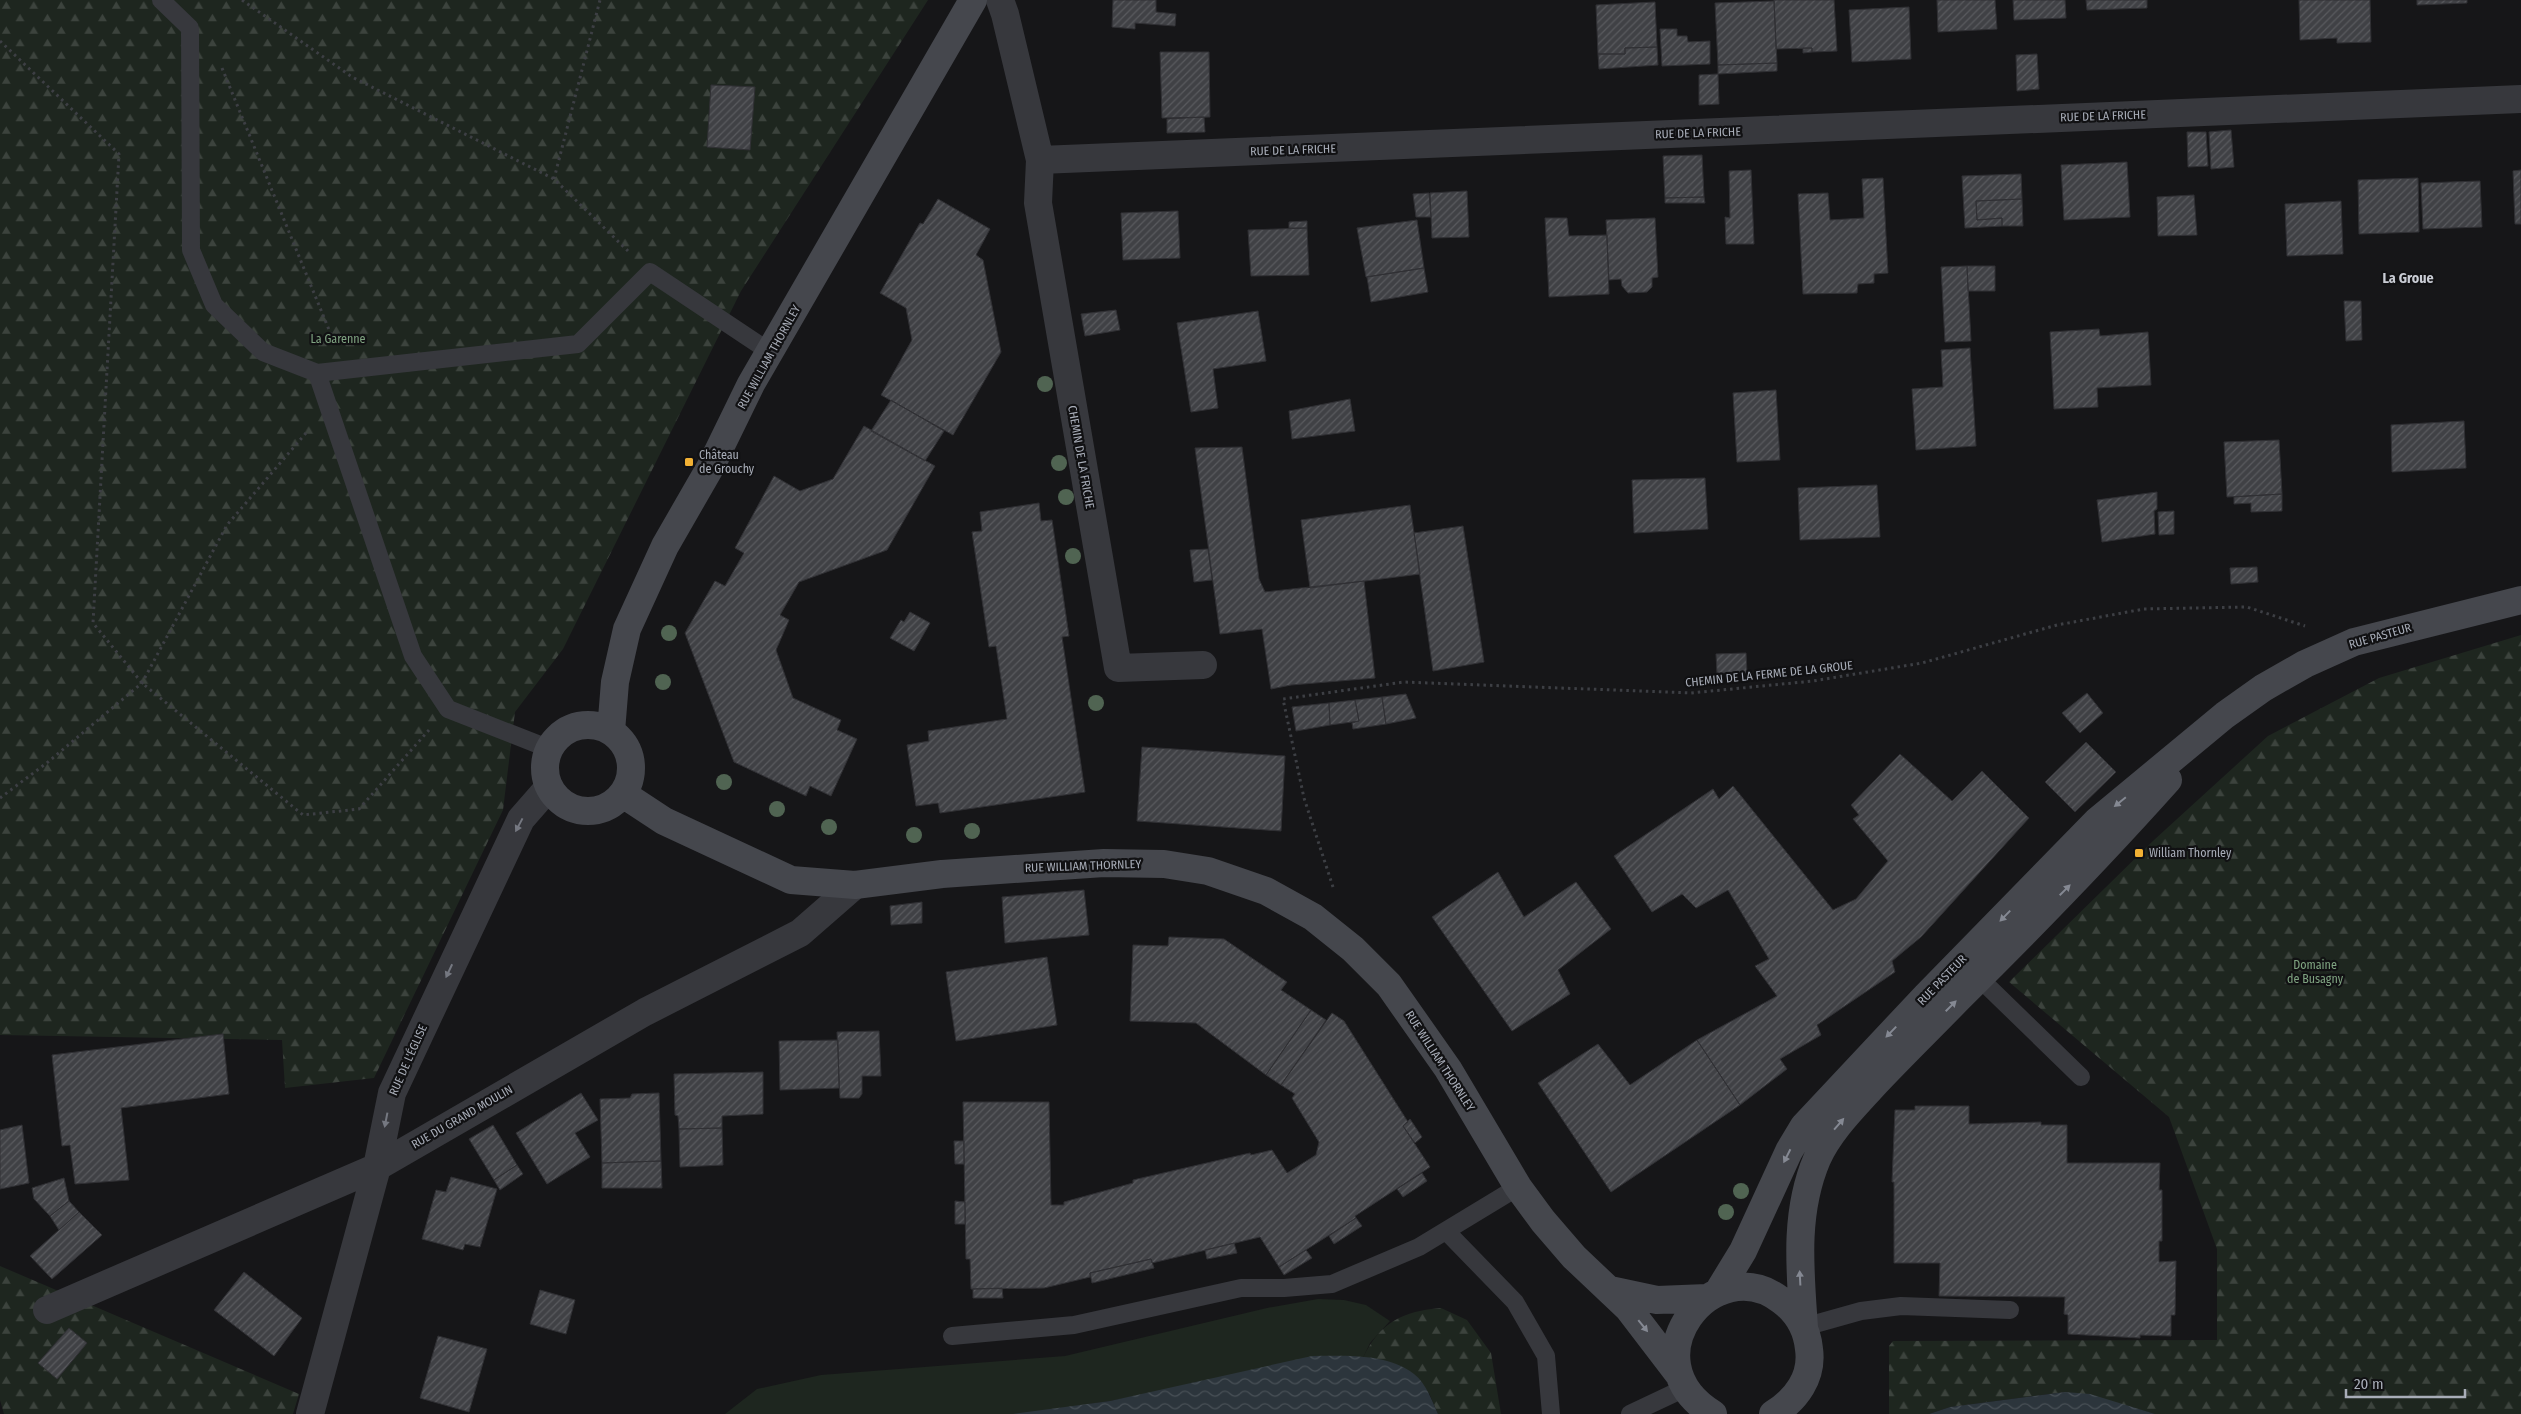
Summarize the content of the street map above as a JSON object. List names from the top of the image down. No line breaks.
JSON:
{"streets":{"street":["RUE DE LA FRICHE","RUE WILLIAM THORNLEY","CHEMIN DE LA FRICHE","RUE PASTEUR","RUE DE L'ÉGLISE","RUE DU GRAND MOULIN"],"path":["CHEMIN DE LA FERME DE LA GROUE"]},"crossings":[["RUE DE LA FRICHE","CHEMIN DE LA FRICHE"],["RUE WILLIAM THORNLEY","RUE PASTEUR"],["RUE WILLIAM THORNLEY","RUE DE L'ÉGLISE"],["RUE WILLIAM THORNLEY","RUE DU GRAND MOULIN"],["RUE PASTEUR","CHEMIN DE LA FERME DE LA GROUE"],["RUE DE L'ÉGLISE","RUE DU GRAND MOULIN"]],"one_way":["RUE DE L'ÉGLISE"],"districts":["La Groue"],"parks":["La Garenne","Domaine de Busagny"],"places":{"transit":["Château de Grouchy","William Thornley"]},"scale_bar":"20 m"}
